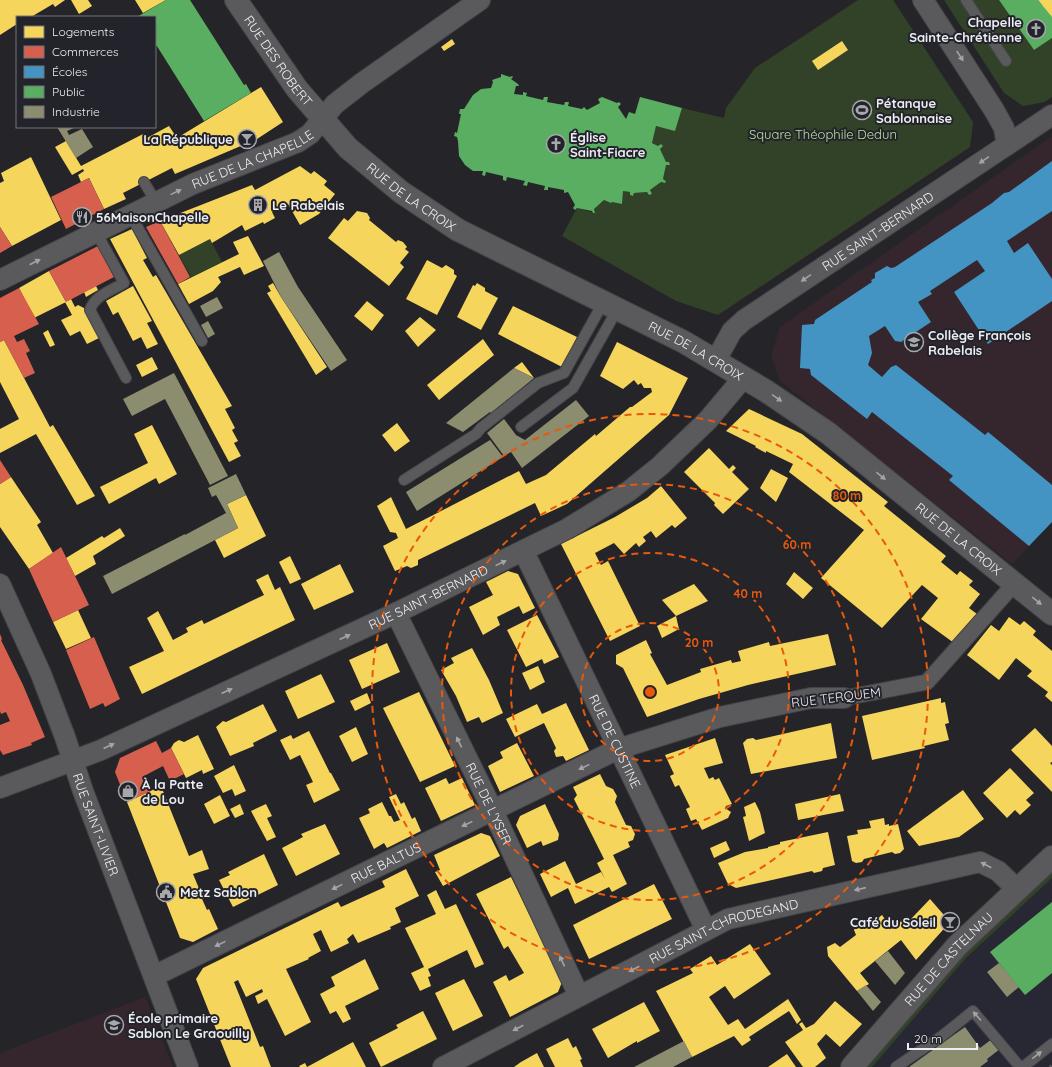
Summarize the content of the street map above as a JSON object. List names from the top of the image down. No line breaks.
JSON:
{"streets":{"street":["RUE DES ROBERT","RUE DE LA CHAPELLE","RUE DE LA CROIX","RUE SAINT-BERNARD","RUE TERQUEM","RUE DE CUSTINE","RUE DE L'YSER","RUE SAINT-LIVIER","RUE BALTUS","RUE SAINT-CHRODEGAND","RUE DE CASTELNAU"]},"crossings":[["RUE DES ROBERT","RUE DE LA CHAPELLE"],["RUE DES ROBERT","RUE DE LA CROIX"],["RUE DE LA CHAPELLE","RUE DE LA CROIX"],["RUE DE LA CROIX","RUE SAINT-BERNARD"],["RUE DE LA CROIX","RUE TERQUEM"],["RUE SAINT-BERNARD","RUE DE CUSTINE"],["RUE SAINT-BERNARD","RUE DE L'YSER"],["RUE SAINT-BERNARD","RUE SAINT-LIVIER"],["RUE TERQUEM","RUE DE CUSTINE"],["RUE TERQUEM","RUE BALTUS"],["RUE DE CUSTINE","RUE BALTUS"],["RUE DE CUSTINE","RUE SAINT-CHRODEGAND"],["RUE DE L'YSER","RUE BALTUS"],["RUE DE L'YSER","RUE SAINT-CHRODEGAND"],["RUE SAINT-LIVIER","RUE BALTUS"],["RUE SAINT-CHRODEGAND","RUE DE CASTELNAU"]],"one_way":["RUE DE LA CHAPELLE","RUE DE LA CROIX","RUE DE L'YSER","RUE BALTUS","RUE SAINT-CHRODEGAND"],"parks":["Square Théophile Dedun"],"places":{"church":["Chapelle Sainte-Chrétienne","Église Saint-Fiacre"],"sports":["Pétanque Sablonnaise"],"bar":["La République","Café du Soleil"],"building":["Le Rabelais"],"restaurant":["56MaisonChapelle"],"school or university":["Collège François Rabelais","École primaire Sablon Le Graouilly"],"shop":["À la Patte de Lou"],"public building":["Metz Sablon"]},"legend":["Logements","Commerces","Écoles","Public","Industrie"],"scale_bar":"20 m","rings":["80 m","60 m","40 m","20 m"]}
